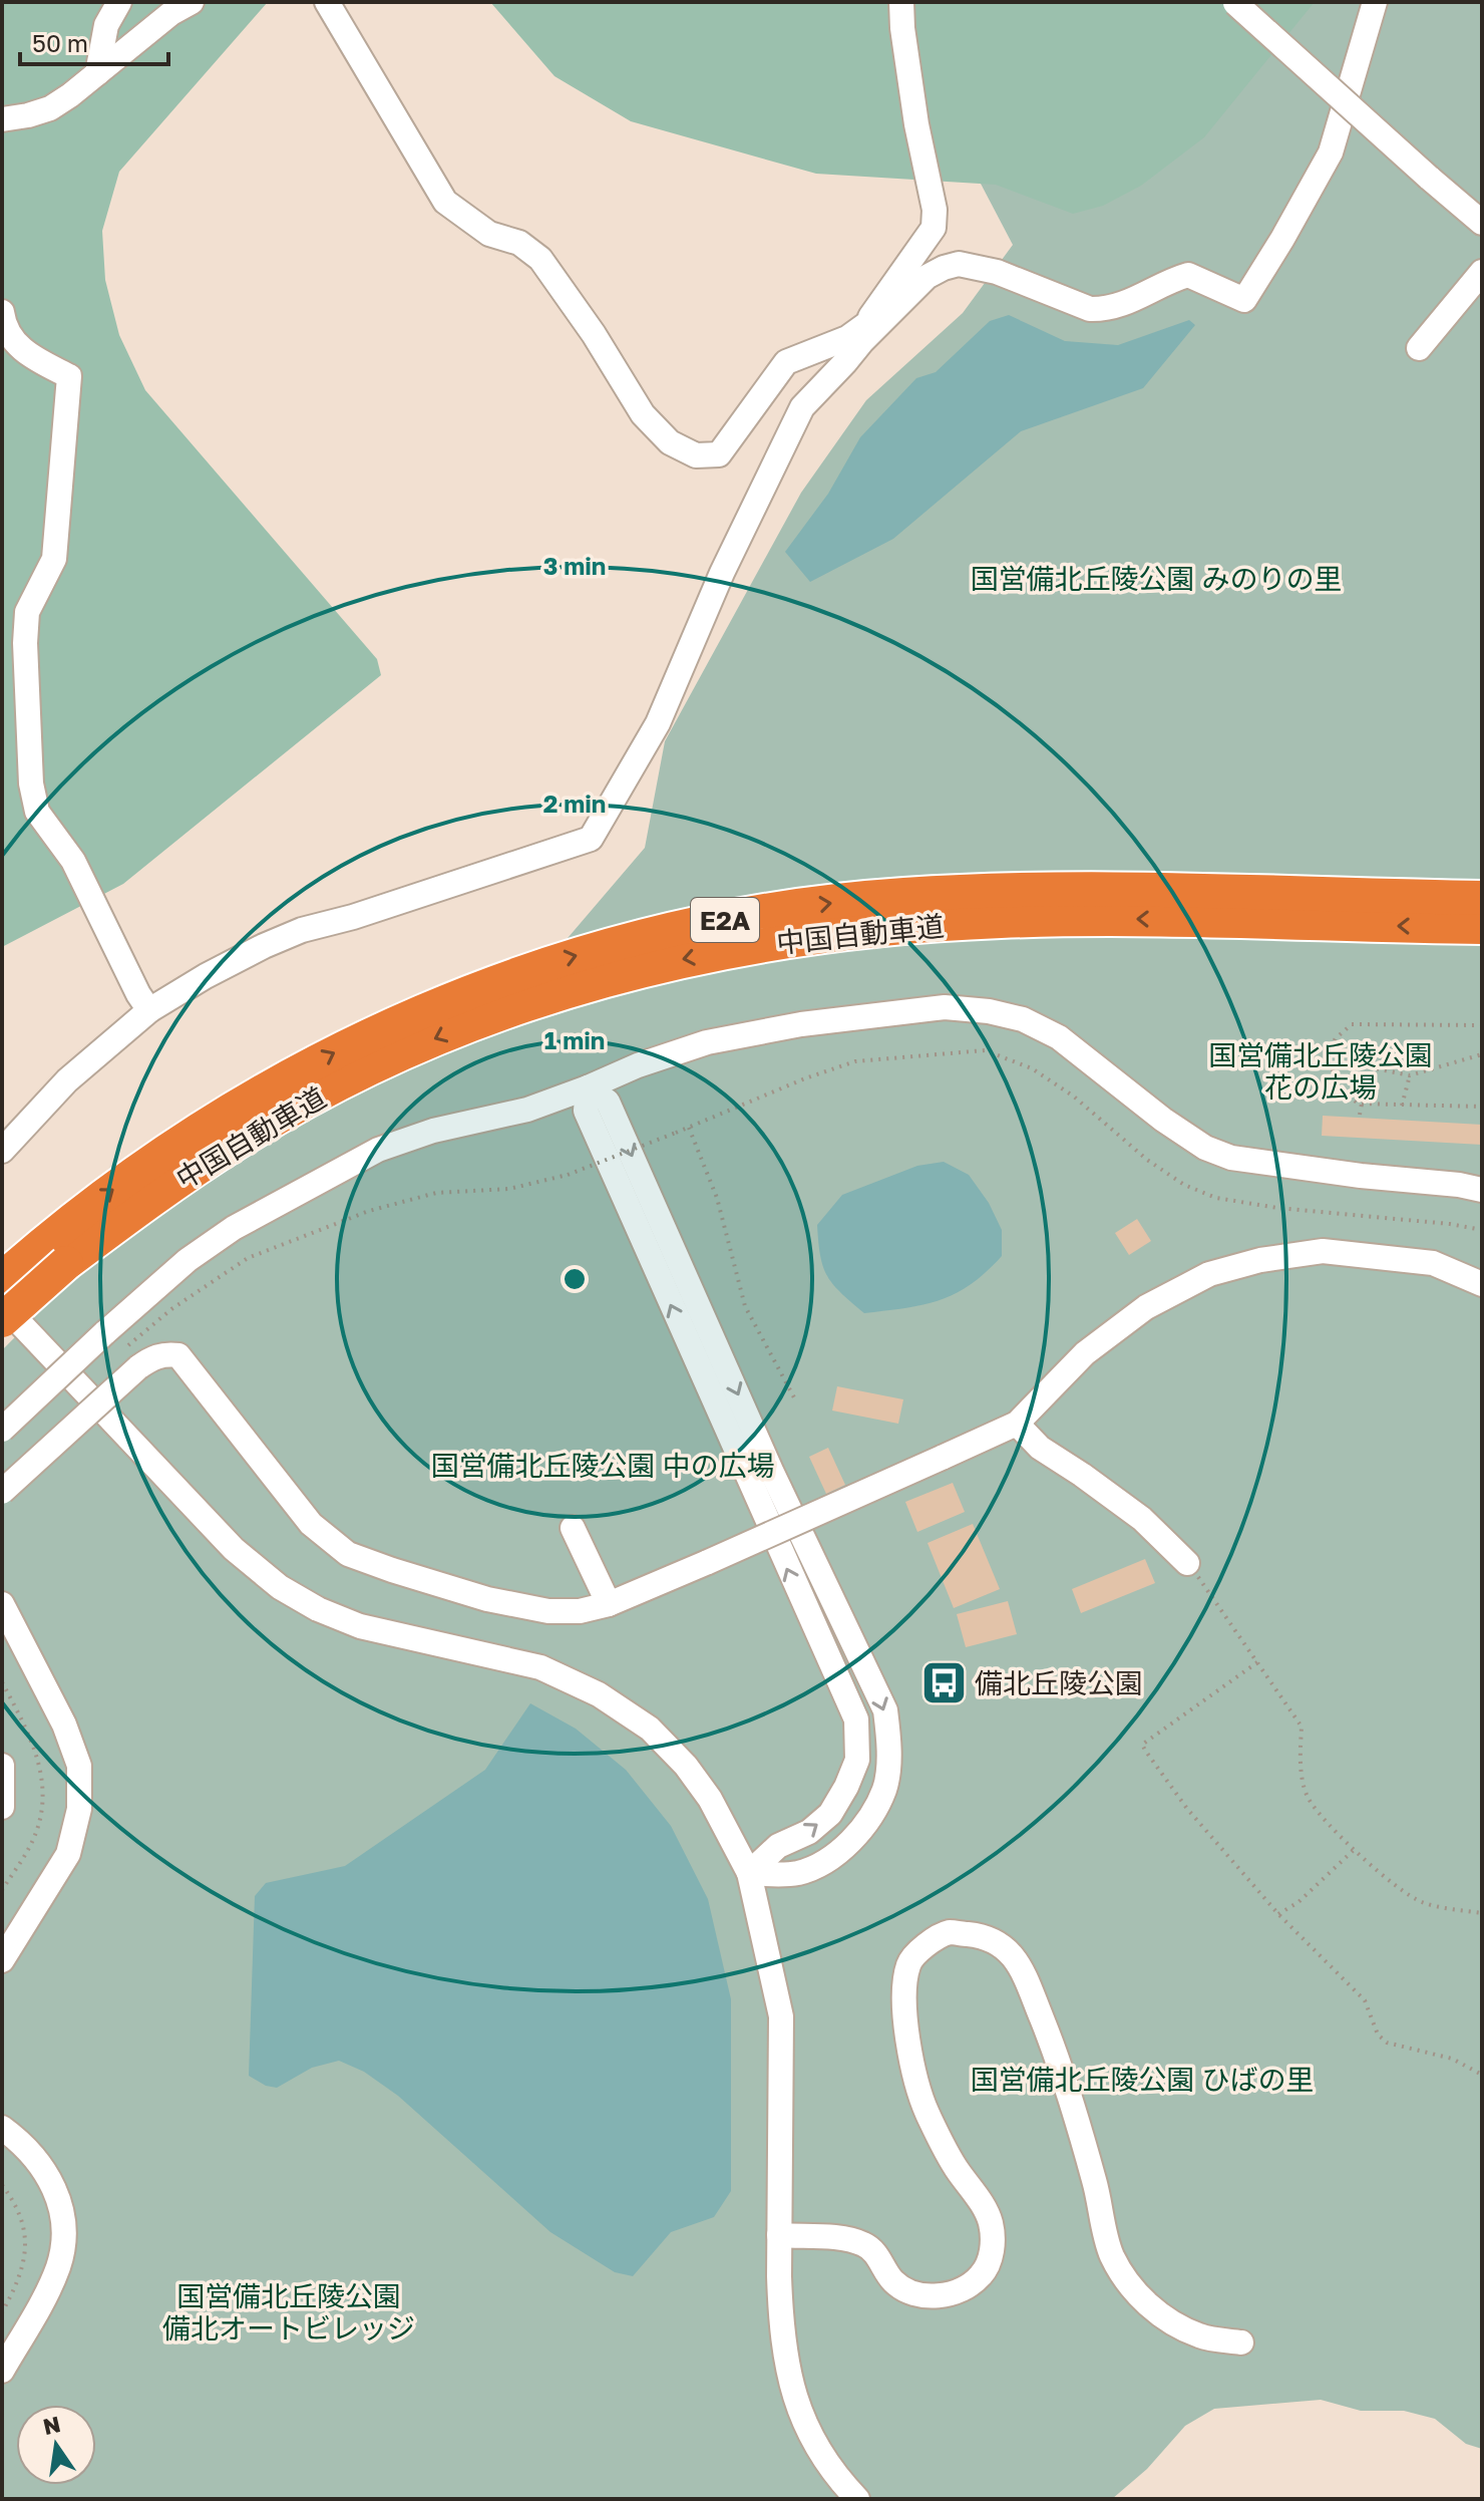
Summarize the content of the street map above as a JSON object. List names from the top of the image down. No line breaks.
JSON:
{"streets":{"highway":["E2A","中国自動車道"]},"parks":["国営備北丘陵公園 みのりの里","国営備北丘陵公園 花の広場","国営備北丘陵公園 中の広場","国営備北丘陵公園 ひばの里","国営備北丘陵公園 備北オートビレッジ"],"places":{"bus stop":["備北丘陵公園"]},"scale_bar":"50 m","north":"top","rings":["3 min","2 min","1 min"]}
